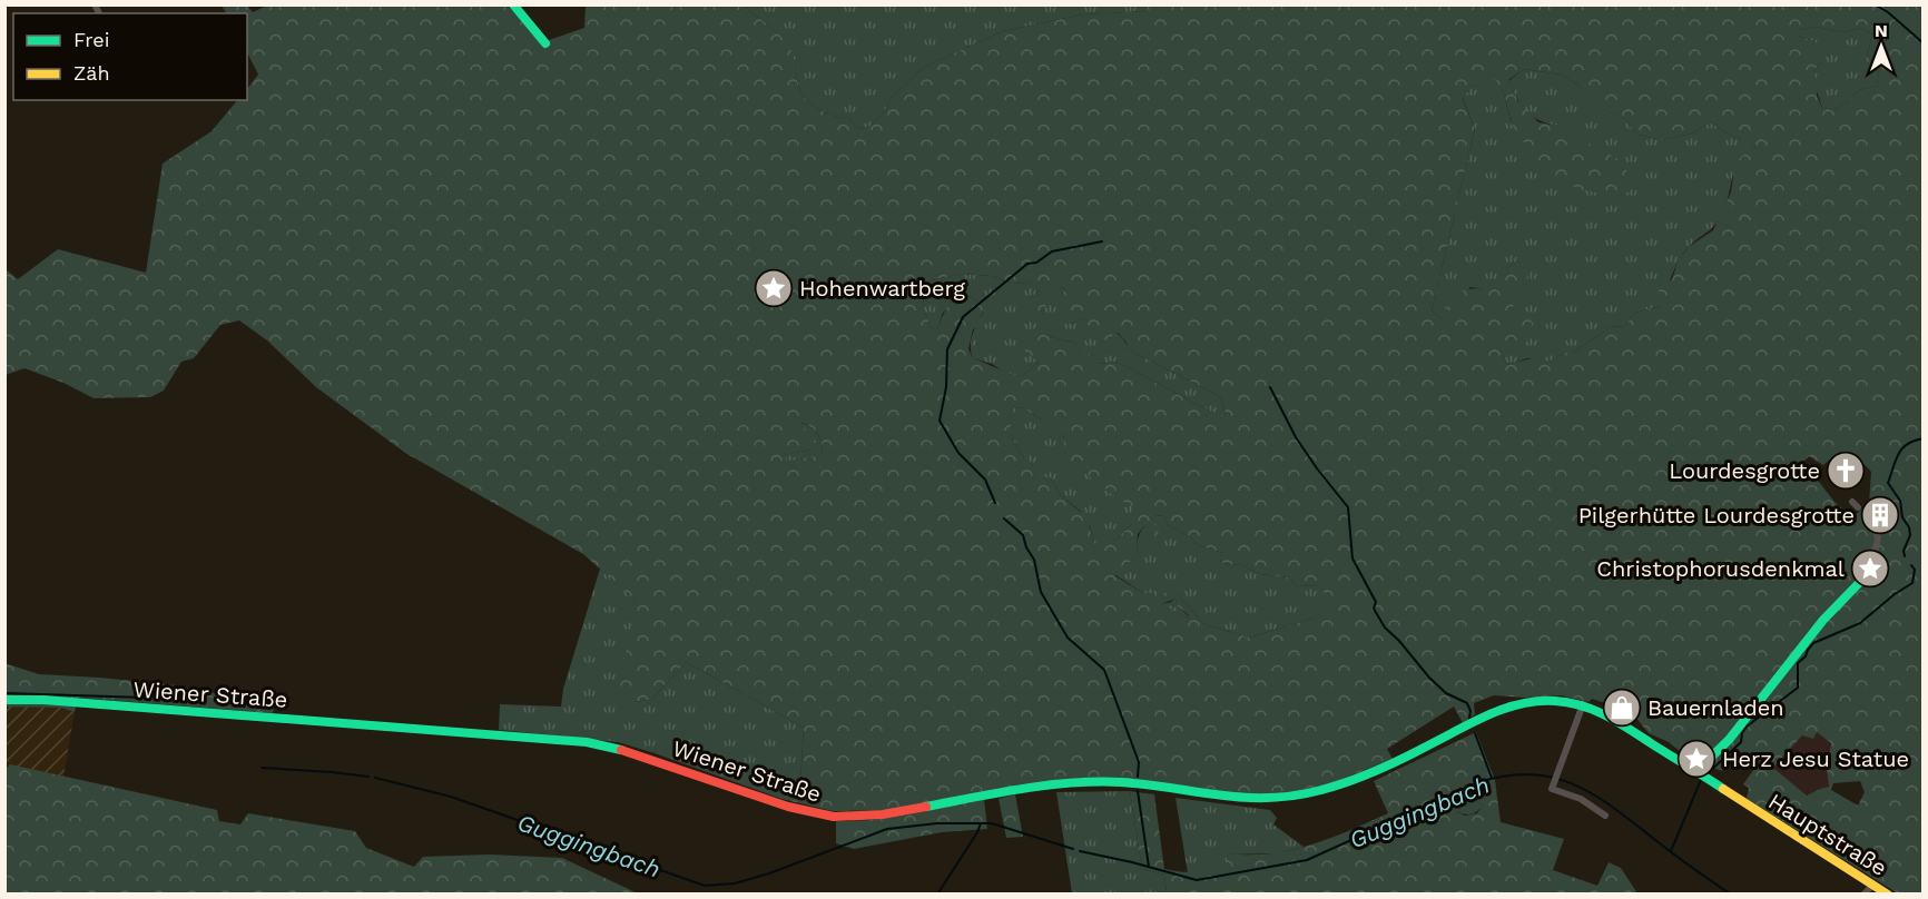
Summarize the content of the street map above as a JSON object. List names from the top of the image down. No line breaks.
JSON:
{"streets":{"main road":["Wiener Straße","Hauptstraße"]},"crossings":[["Wiener Straße","Hauptstraße"]],"water":["Guggingbach"],"places":{"place":["Hohenwartberg","Christophorusdenkmal","Herz Jesu Statue"],"church":["Lourdesgrotte"],"building":["Pilgerhütte Lourdesgrotte"],"shop":["Bauernladen"]},"legend":["Frei","Zäh"],"north":"top"}
